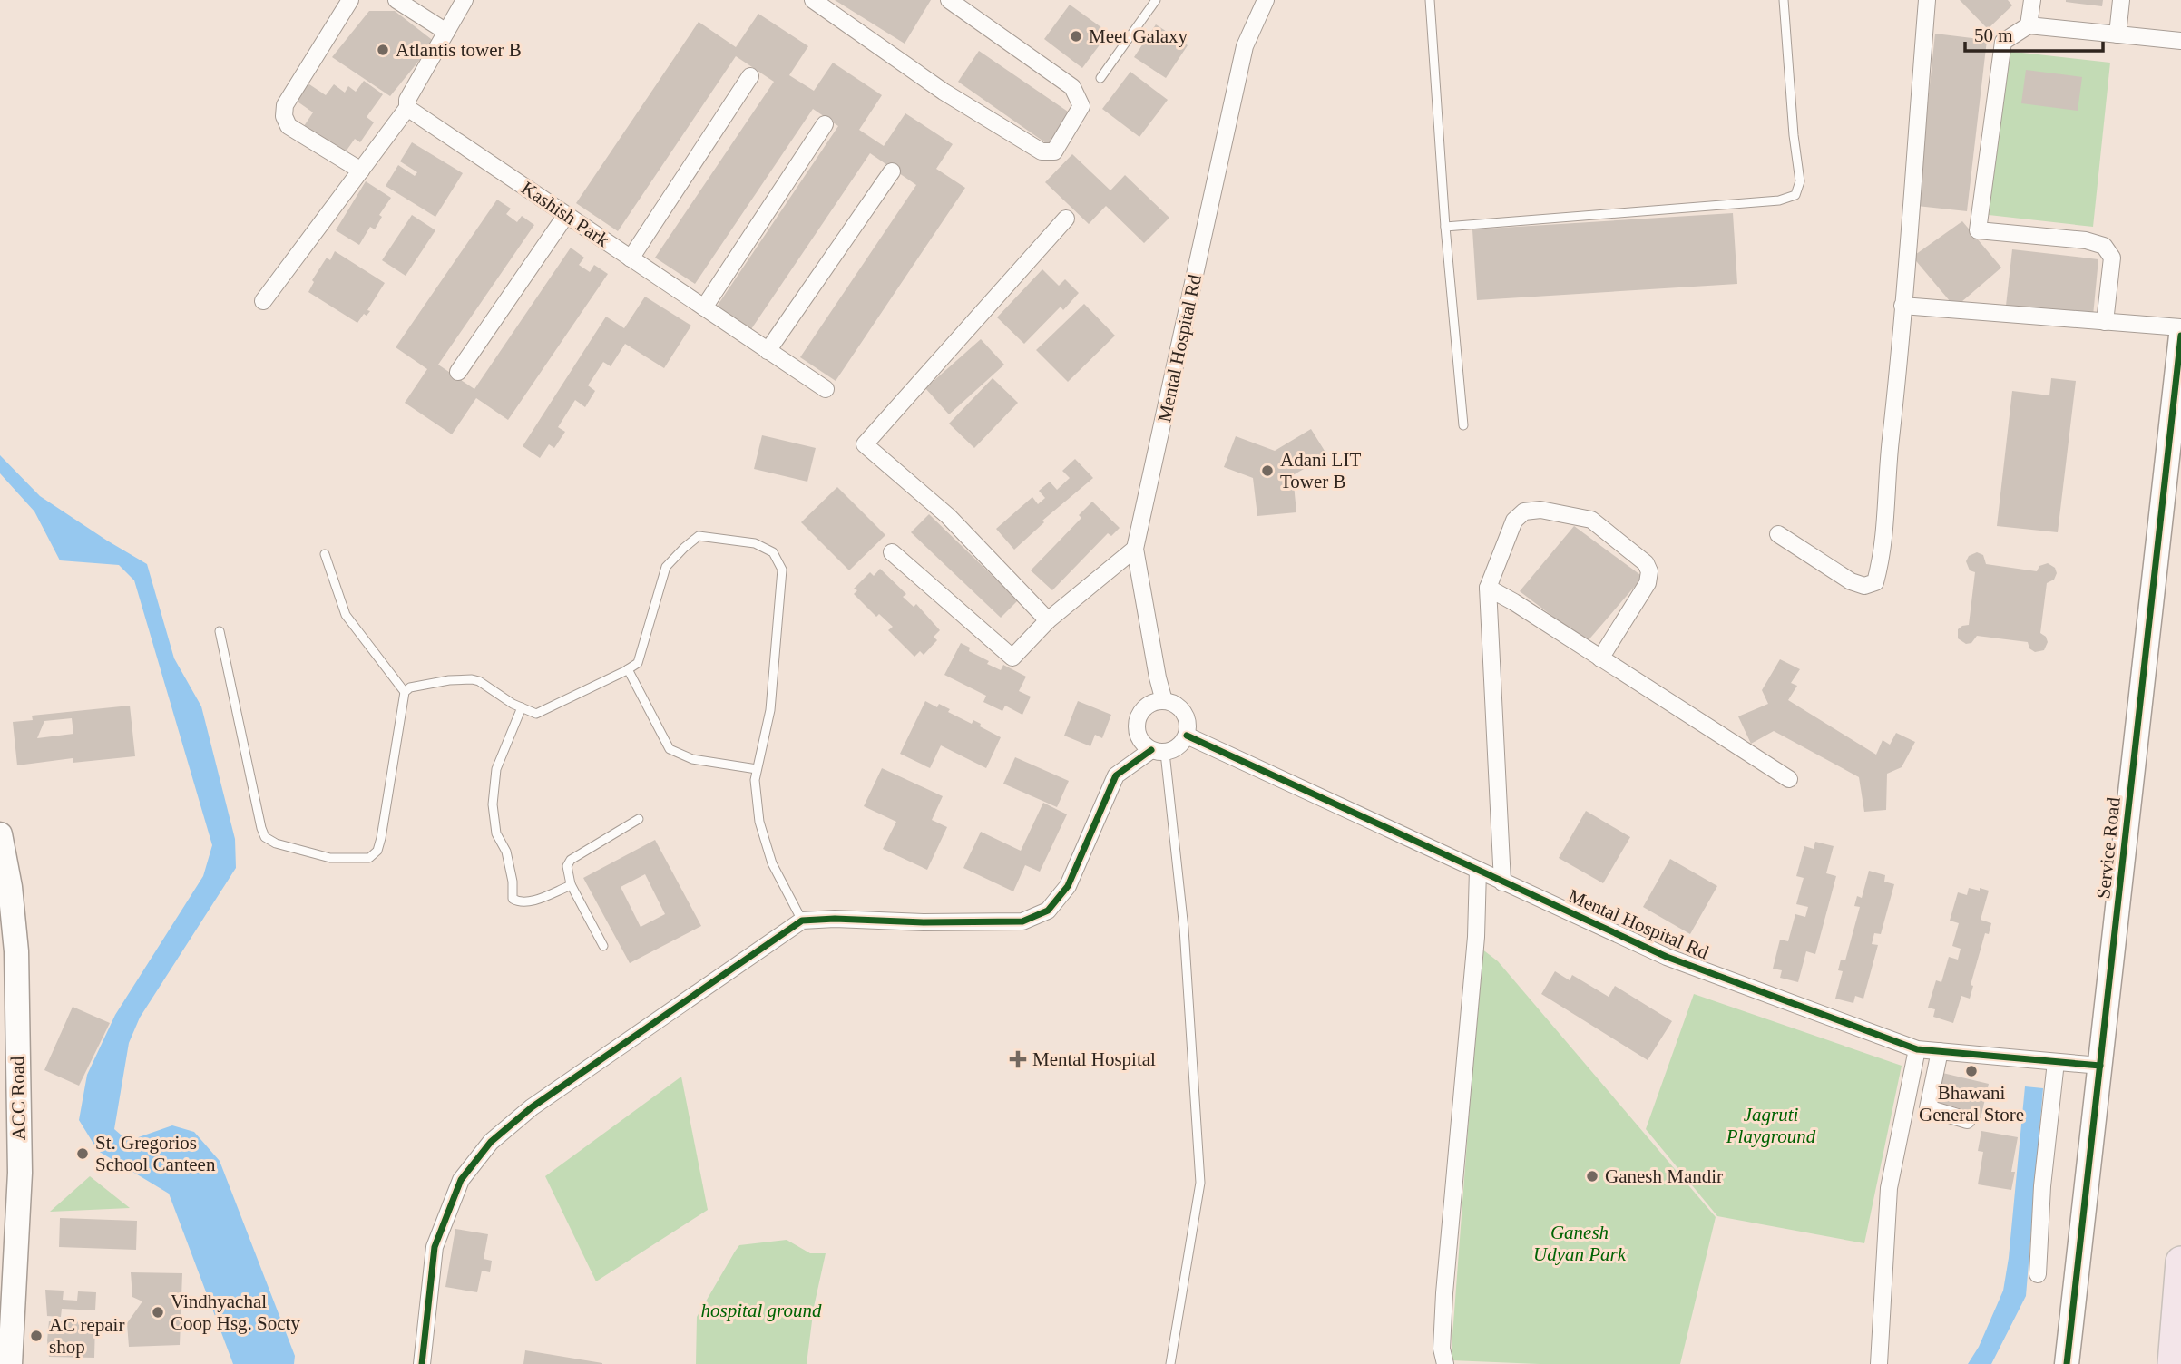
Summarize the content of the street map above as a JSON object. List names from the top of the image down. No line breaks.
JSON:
{"streets":{"street":["Kashish Park","Mental Hospital Rd","Service Road","ACC Road"]},"crossings":[["Mental Hospital Rd","Service Road"]],"parks":["Jagruti Playground","Ganesh Udyan Park","hospital ground"],"places":{"other":["Meet Galaxy","Atlantis tower B","Adani LIT Tower B","Bhawani General Store","St. Gregorios School Canteen","Ganesh Mandir","Vindhyachal Coop Hsg. Socty","AC repair shop"],"health":["Mental Hospital"]},"scale_bar":"50 m"}
